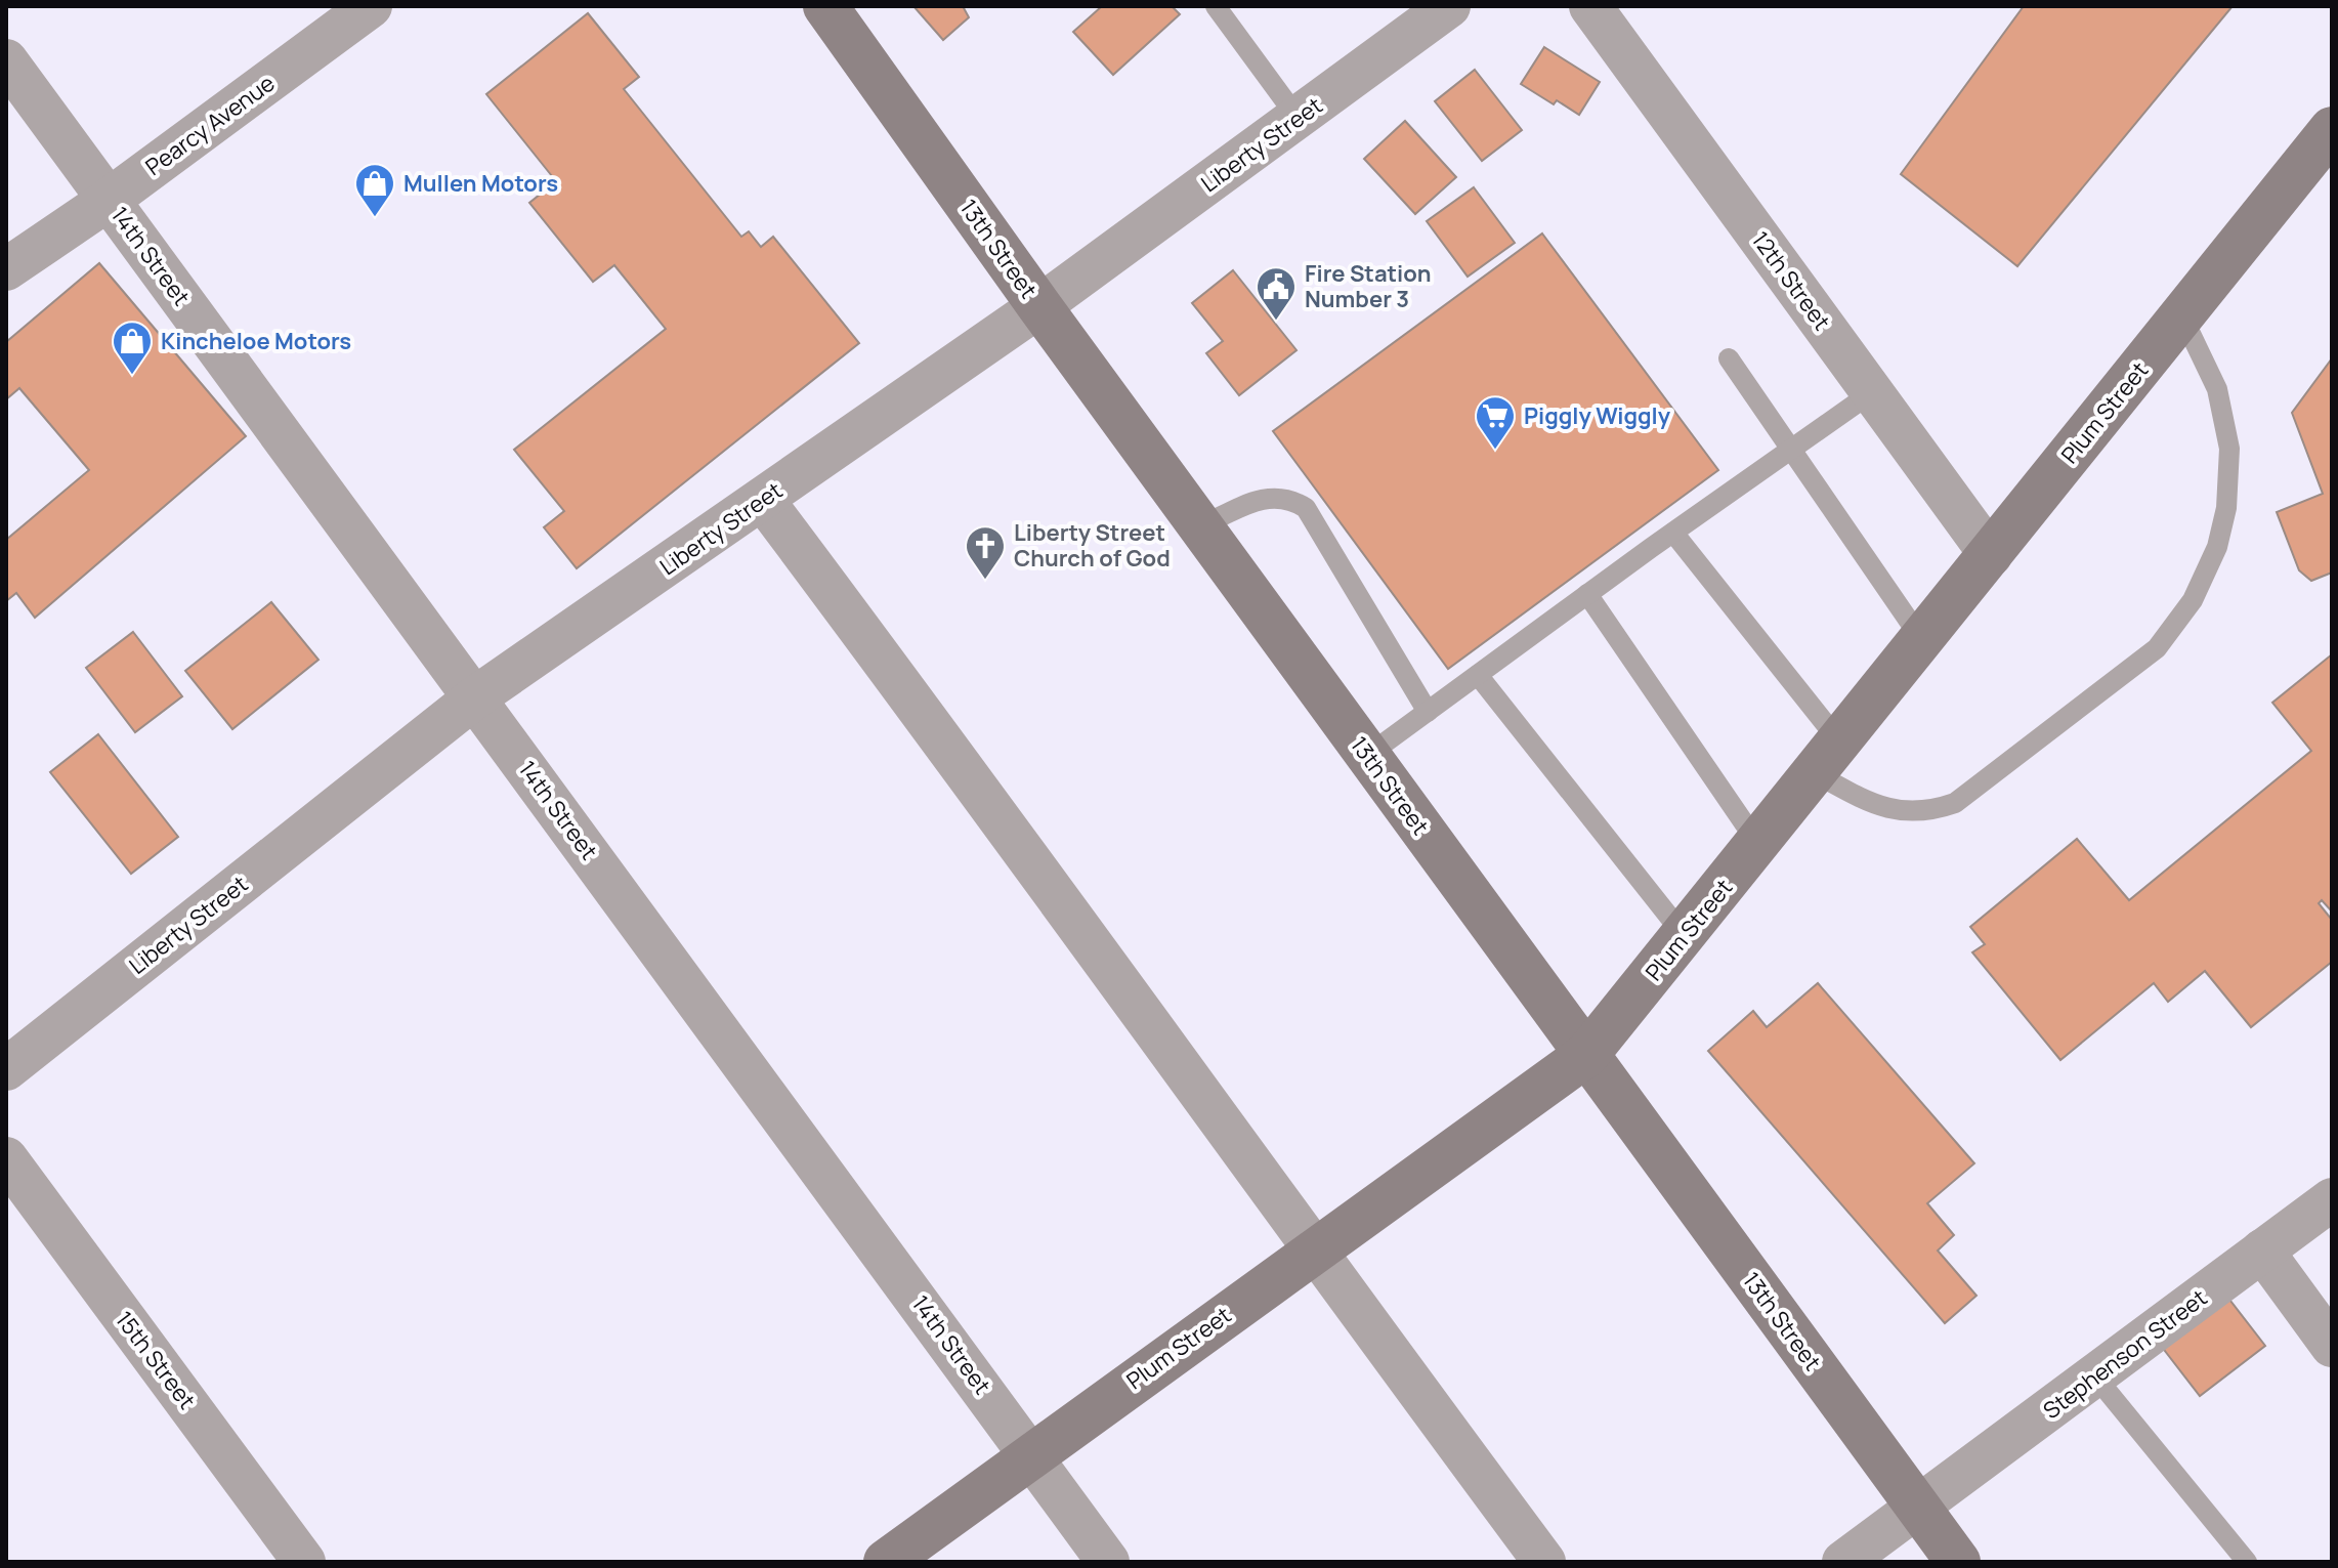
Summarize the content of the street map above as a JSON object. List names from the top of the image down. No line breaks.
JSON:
{"streets":{"street":["Pearcy Avenue","Liberty Street","13th Street","14th Street","12th Street","Plum Street","Stephenson Street","15th Street"]},"crossings":[["Pearcy Avenue","14th Street"],["Liberty Street","13th Street"],["Liberty Street","14th Street"],["13th Street","Plum Street"],["13th Street","Stephenson Street"],["14th Street","Plum Street"],["12th Street","Plum Street"]],"places":{"shop":["Mullen Motors","Kincheloe Motors"],"public building":["Fire Station Number 3"],"supermarket":["Piggly Wiggly"],"church":["Liberty Street Church of God"]}}
